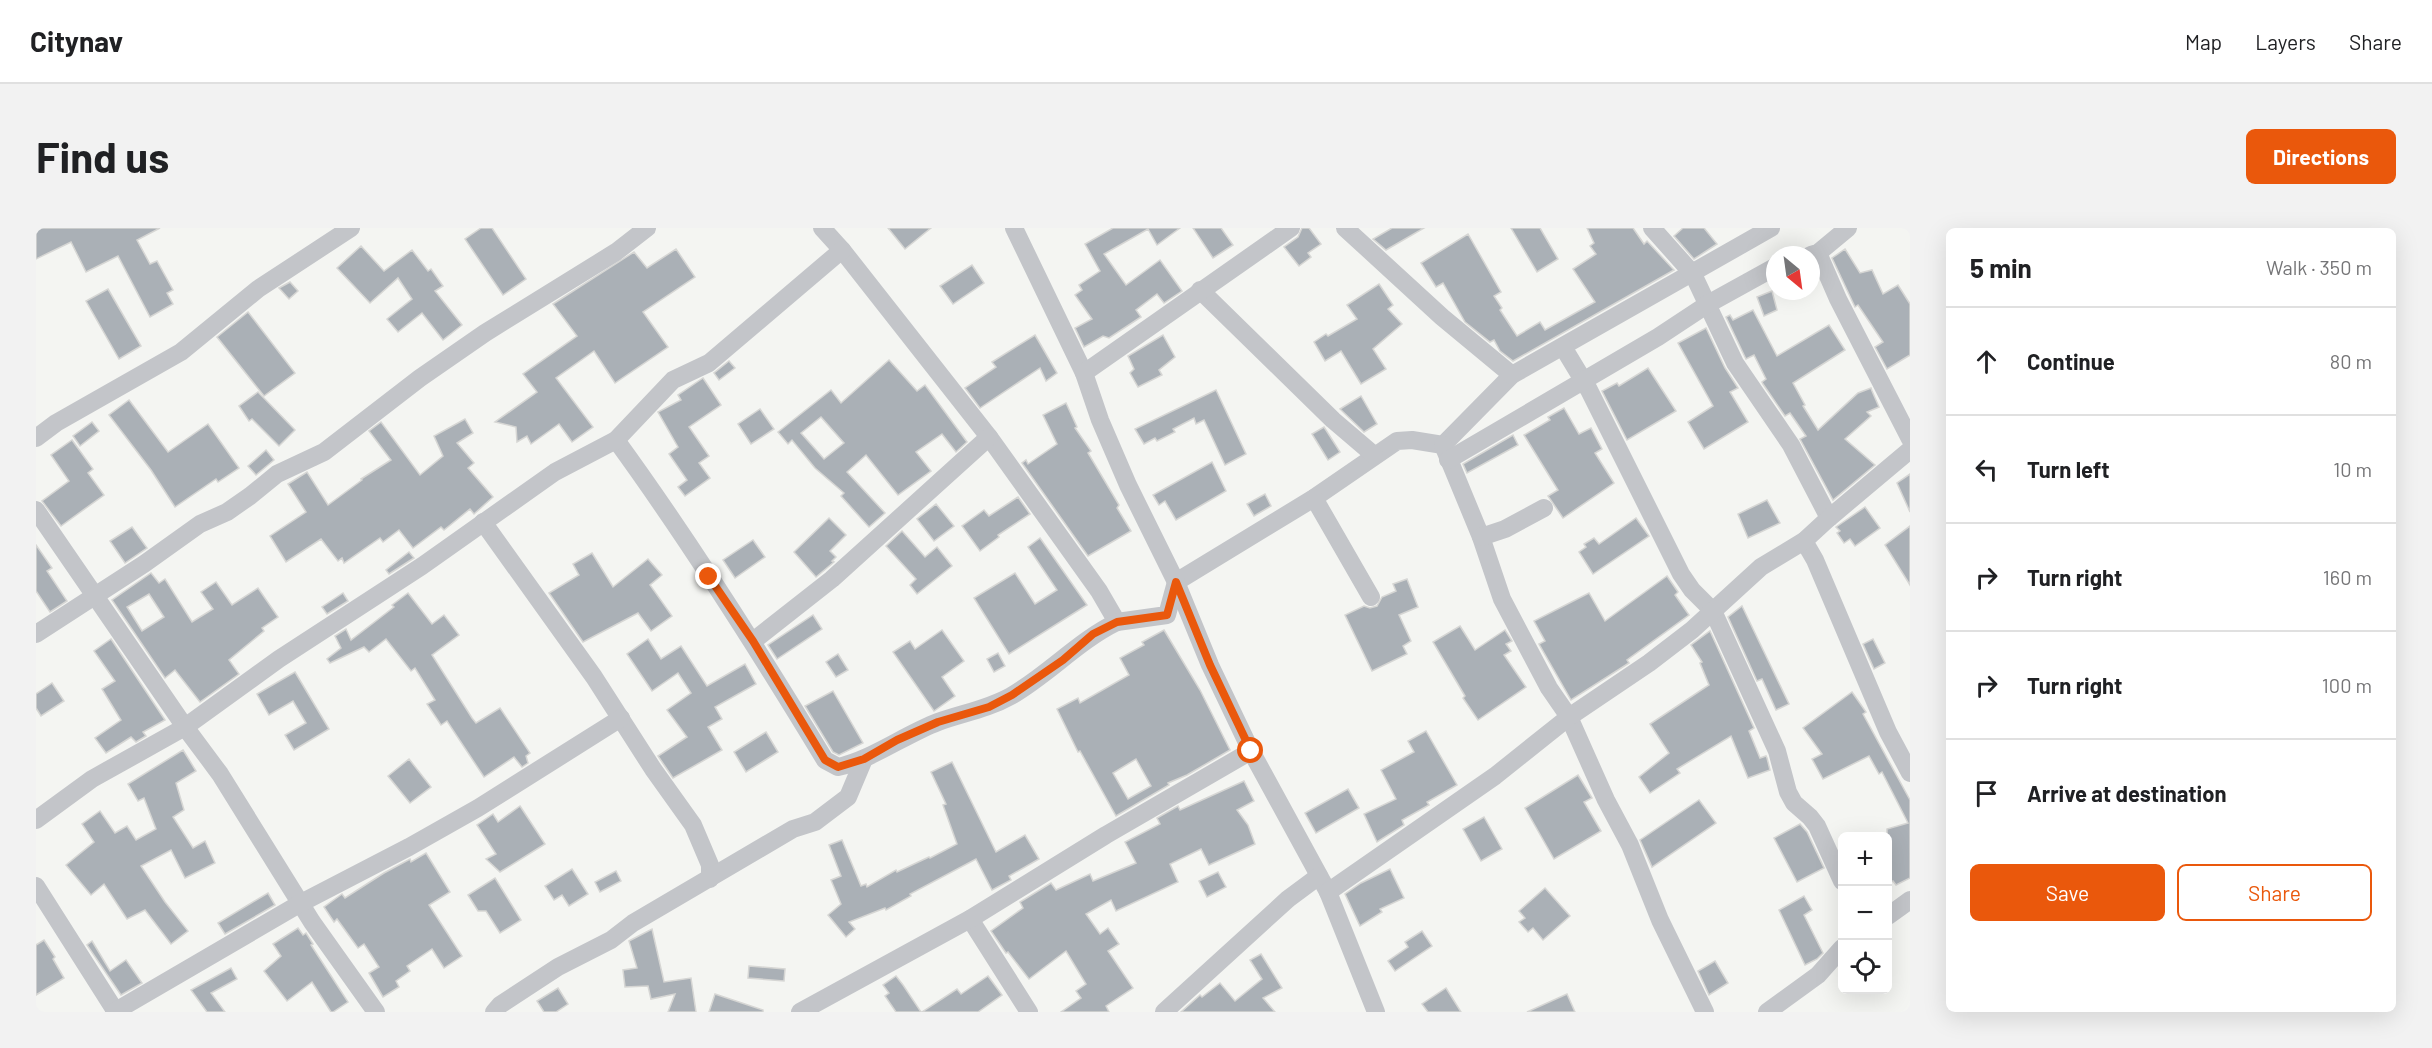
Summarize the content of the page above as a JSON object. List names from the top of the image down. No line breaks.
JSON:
{"north":"bottom right","page":{"header":"Citynav","nav":["Map","Layers","Share"],"buttons":["Directions",["Save","Share"]],"title":"Find us","heading":["5 min","Walk · 350 m"],"list":[["Continue","80 m"],["Turn left","10 m"],["Turn right","160 m"],["Turn right","100 m"],"Arrive at destination"],"map_buttons":["+","−"]}}
